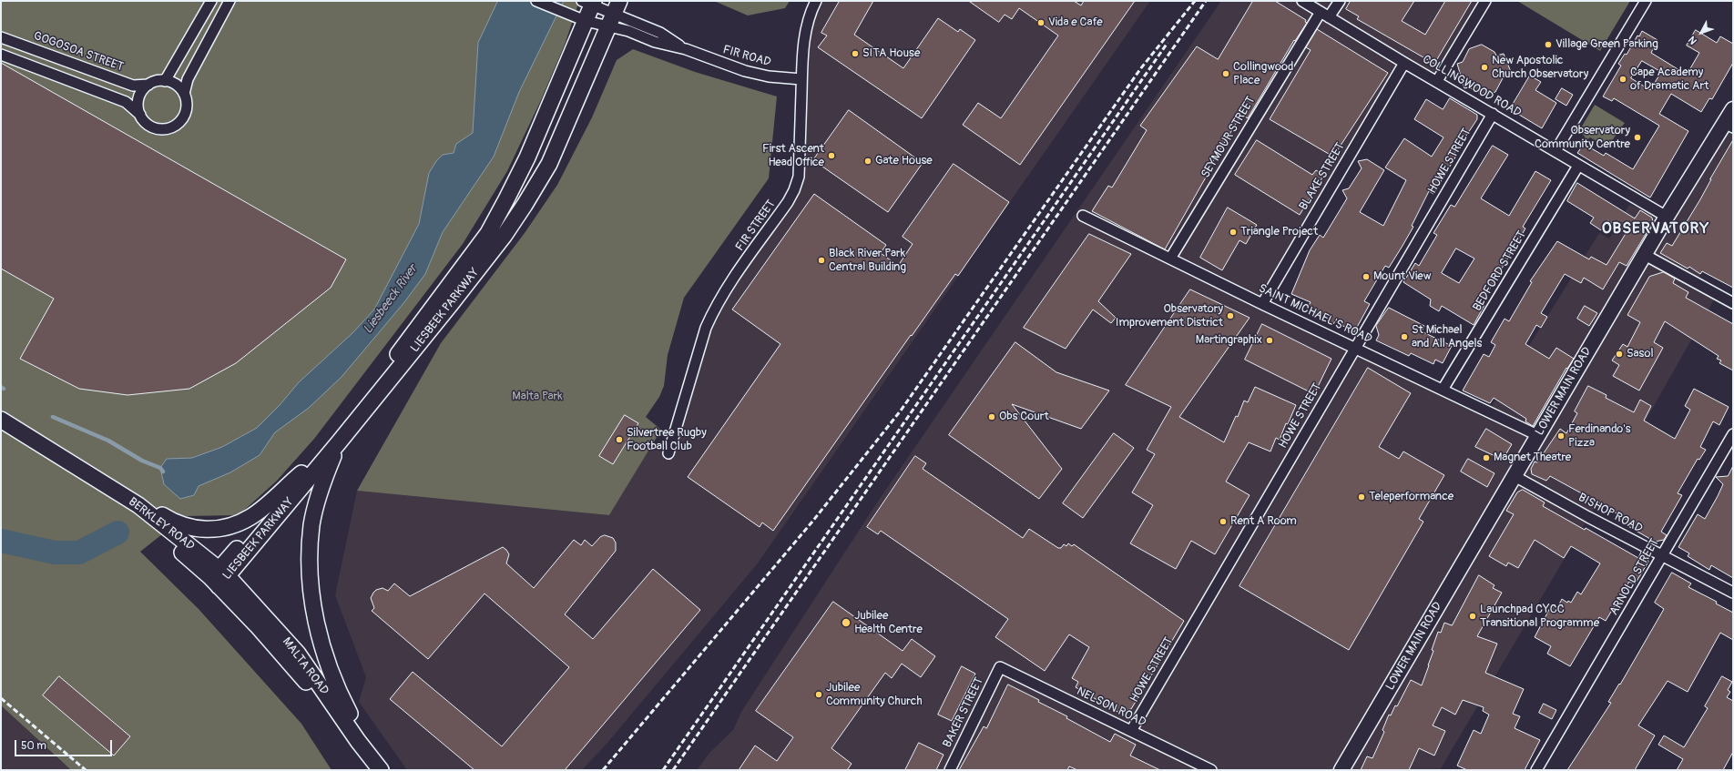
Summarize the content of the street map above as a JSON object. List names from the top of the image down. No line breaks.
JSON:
{"streets":{"main road":["LIESBEEK PARKWAY","BERKLEY ROAD","MALTA ROAD"],"street":["GOGOSOA STREET","FIR ROAD","COLLINGWOOD ROAD","SEYMOUR STREET","HOWE STREET","BLAKE STREET","FIR STREET","BEDFORD STREET","SAINT MICHAEL'S ROAD","LOWER MAIN ROAD","BISHOP ROAD","ARNOLD STREET","NELSON ROAD","BAKER STREET"]},"crossings":[["FIR ROAD","FIR STREET"],["FIR ROAD","LIESBEEK PARKWAY"],["COLLINGWOOD ROAD","SEYMOUR STREET"],["COLLINGWOOD ROAD","HOWE STREET"],["COLLINGWOOD ROAD","BLAKE STREET"],["COLLINGWOOD ROAD","BEDFORD STREET"],["COLLINGWOOD ROAD","LOWER MAIN ROAD"],["SEYMOUR STREET","SAINT MICHAEL'S ROAD"],["HOWE STREET","SAINT MICHAEL'S ROAD"],["HOWE STREET","NELSON ROAD"],["BLAKE STREET","SAINT MICHAEL'S ROAD"],["BEDFORD STREET","SAINT MICHAEL'S ROAD"],["LIESBEEK PARKWAY","BERKLEY ROAD"],["LIESBEEK PARKWAY","MALTA ROAD"],["SAINT MICHAEL'S ROAD","LOWER MAIN ROAD"],["LOWER MAIN ROAD","BISHOP ROAD"],["BISHOP ROAD","ARNOLD STREET"],["BERKLEY ROAD","MALTA ROAD"],["NELSON ROAD","BAKER STREET"]],"districts":["OBSERVATORY"],"water":["Liesbeeck River"],"parks":["Malta Park"],"places":["Vida e Cafe","Village Green Parking","SITA House","New Apostolic Church Observatory","Collingwood Place","Cape Academy of Dramatic Art","Observatory Community Centre","First Ascent Head Office","Gate House","Triangle Project","Black River Park Central Building","Mount View","Observatory Improvement District","St Michael and All Angels","Martingraphix","Sasol","Obs Court","Ferdinando's Pizza","Silvertree Rugby Football Club","Magnet Theatre","Teleperformance","Rent A Room","Launchpad CYCC Transitional Programme","Jubilee Health Centre","Jubilee Community Church"],"scale_bar":"50 m","north":"bottom left"}
